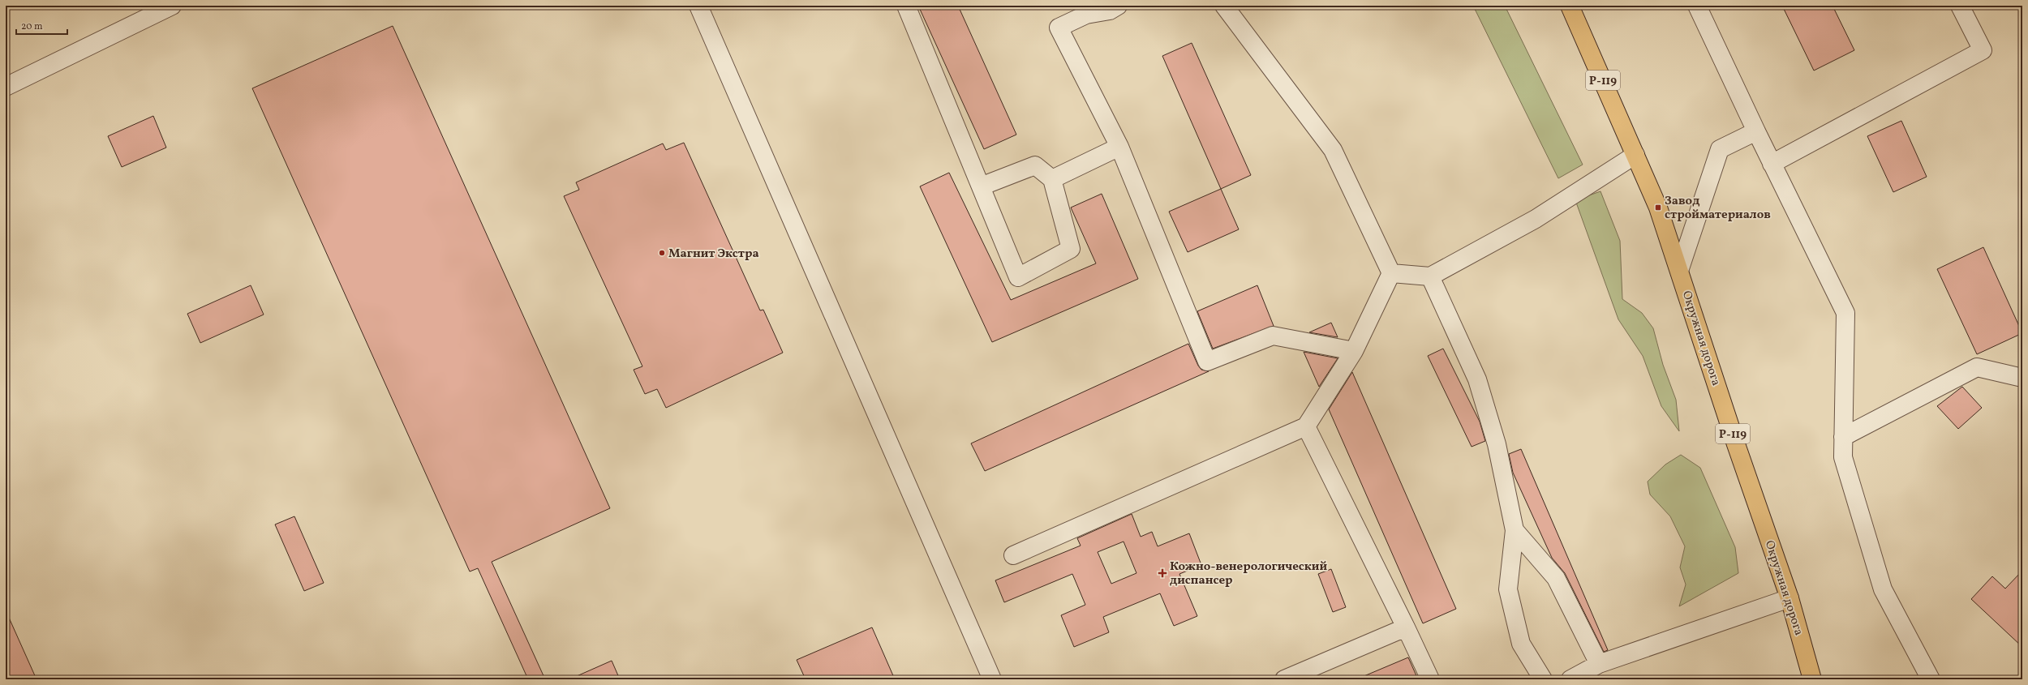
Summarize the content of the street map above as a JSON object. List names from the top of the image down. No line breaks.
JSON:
{"streets":{"highway":["Р-119","Окружная дорога"]},"places":{"transit":["Завод стройматериалов"],"other":["Магнит Экстра"],"health":["Кожно-венерологический диспансер"]},"scale_bar":"20 m"}
